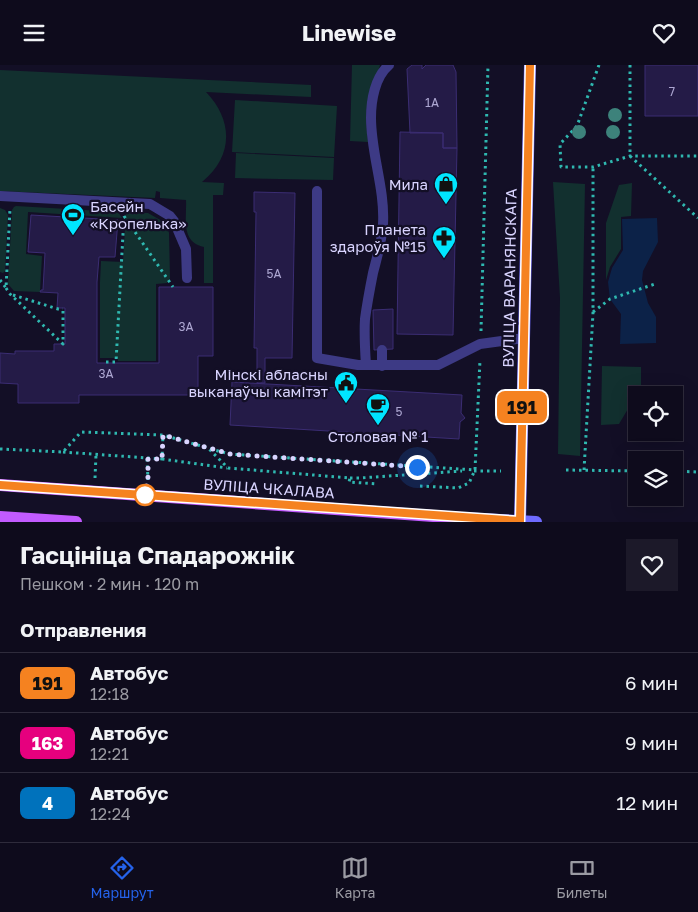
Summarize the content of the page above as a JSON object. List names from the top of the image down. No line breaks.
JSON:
{"streets":{"main road":["ВУЛІЦА ВАРАНЯНСКАГА","ВУЛІЦА ЧКАЛАВА"]},"crossings":[["ВУЛІЦА ВАРАНЯНСКАГА","ВУЛІЦА ЧКАЛАВА"]],"places":{"shop":["Мила"],"sports":["Басейн «Кропелька»"],"pharmacy":["Планета здароўя №15"],"public building":["Мінскі абласны выканаўчы камітэт"],"cafe":["Столовая № 1"]},"lines":["bus line 191"],"house_numbers":["7","1А","5А","3А","3А","5"],"page":{"header":"Linewise","on_map":"191","heading":[["Гасцініца Спадарожнік","Пешком · 2 мин · 120 m"],"Отправления"],"list":[{"mark":"191","name":"Автобус","note":"12:18","value":"6 мин"},{"mark":"163","name":"Автобус","note":"12:21","value":"9 мин"},{"mark":"4","name":"Автобус","note":"12:24","value":"12 мин"}],"tabs":["Маршрут","Карта","Билеты"]}}
